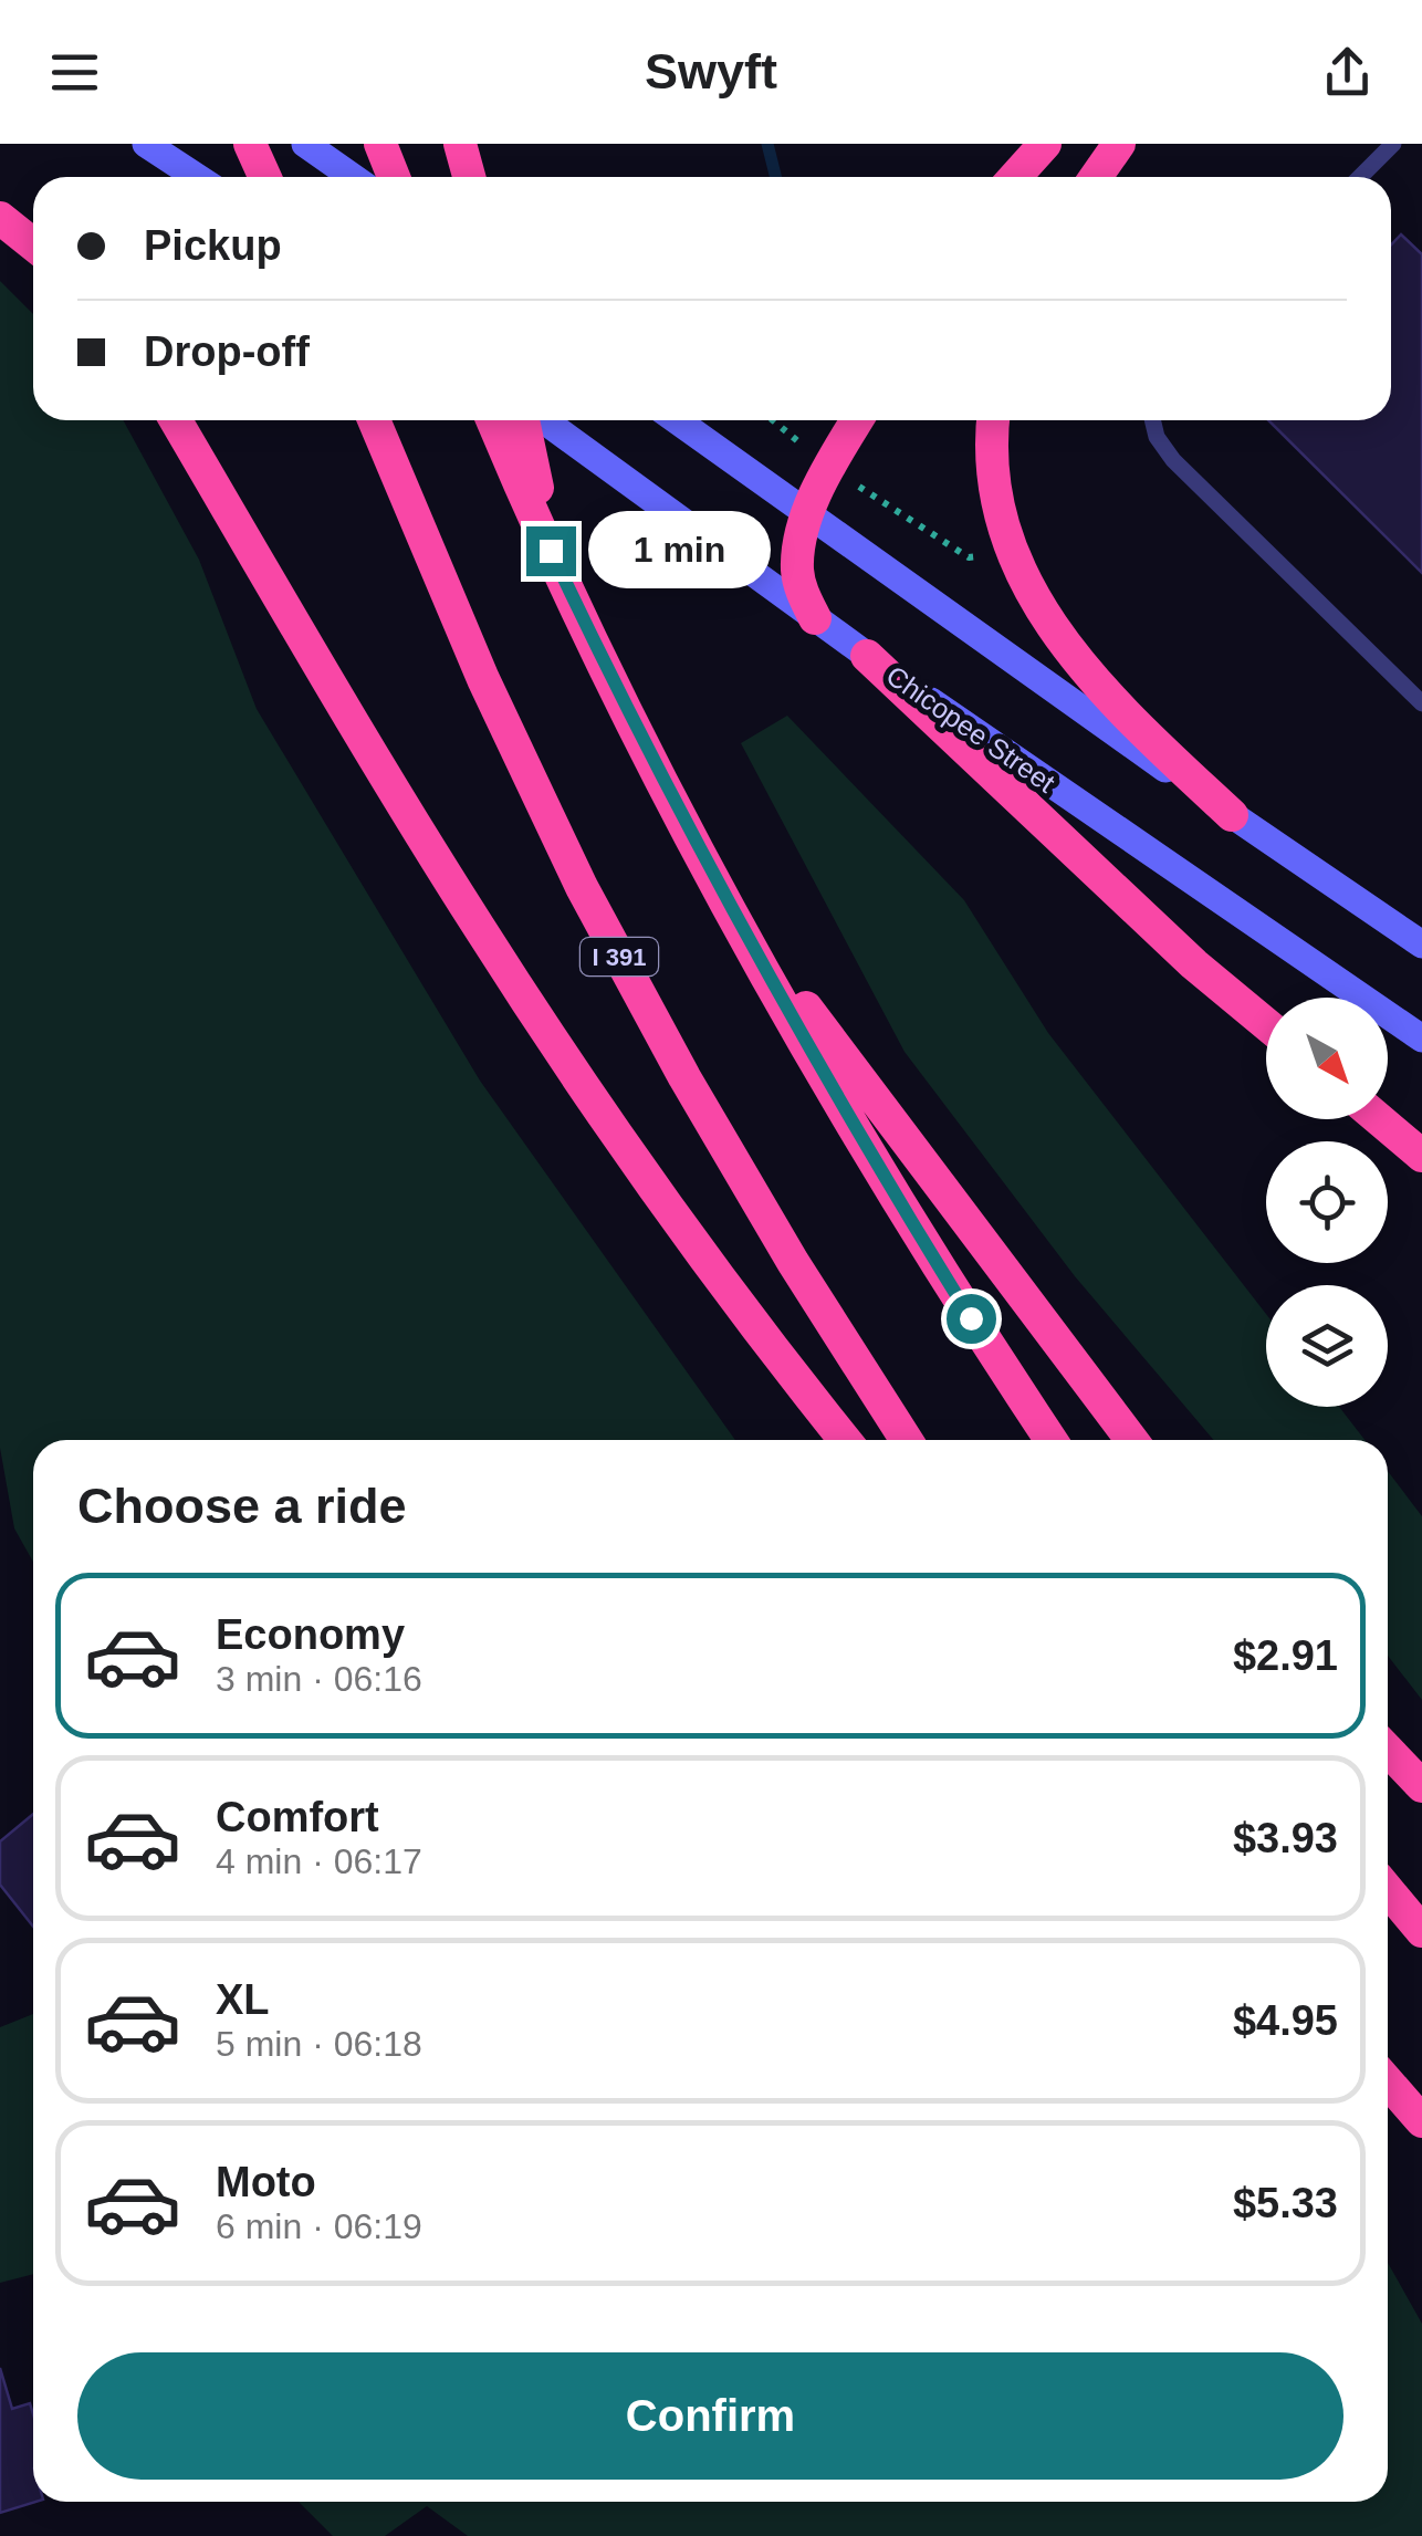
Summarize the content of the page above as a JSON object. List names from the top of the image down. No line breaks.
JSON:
{"streets":{"highway":["I 391"],"main road":["Chicopee Street"]},"north":"bottom right","page":{"header":"Swyft","banner":["Pickup","Drop-off"],"bubble":"1 min","heading":"Choose a ride","list":[{"name":"Economy","note":"3 min · 06:16","value":"$2.91"},{"name":"Comfort","note":"4 min · 06:17","value":"$3.93"},{"name":"XL","note":"5 min · 06:18","value":"$4.95"},{"name":"Moto","note":"6 min · 06:19","value":"$5.33"}],"buttons":"Confirm"}}
